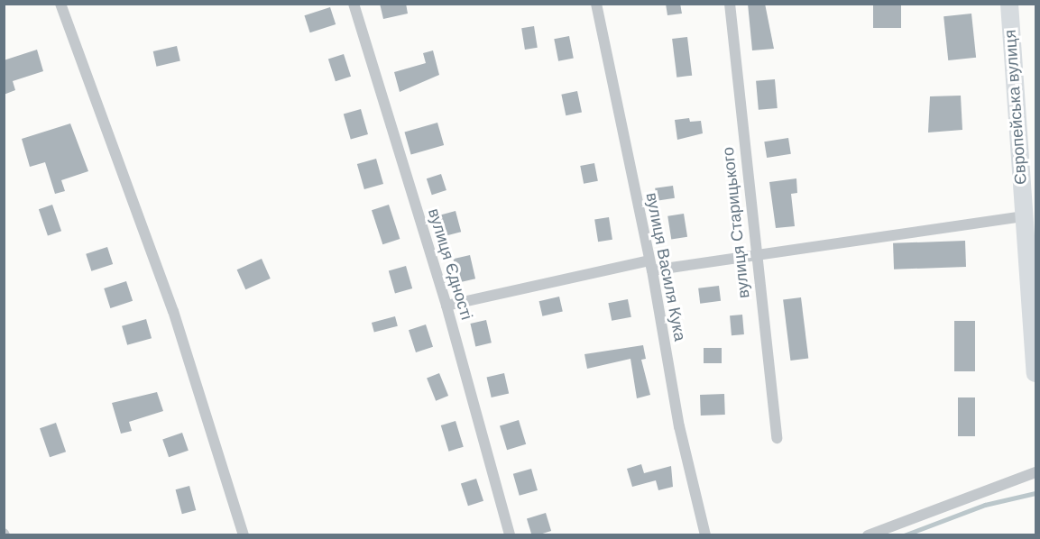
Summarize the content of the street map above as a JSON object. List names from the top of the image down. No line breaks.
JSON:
{"streets":{"main road":["Європейська вулиця"],"street":["вулиця Старицького","вулиця Єдності","вулиця Василя Кука"]}}
